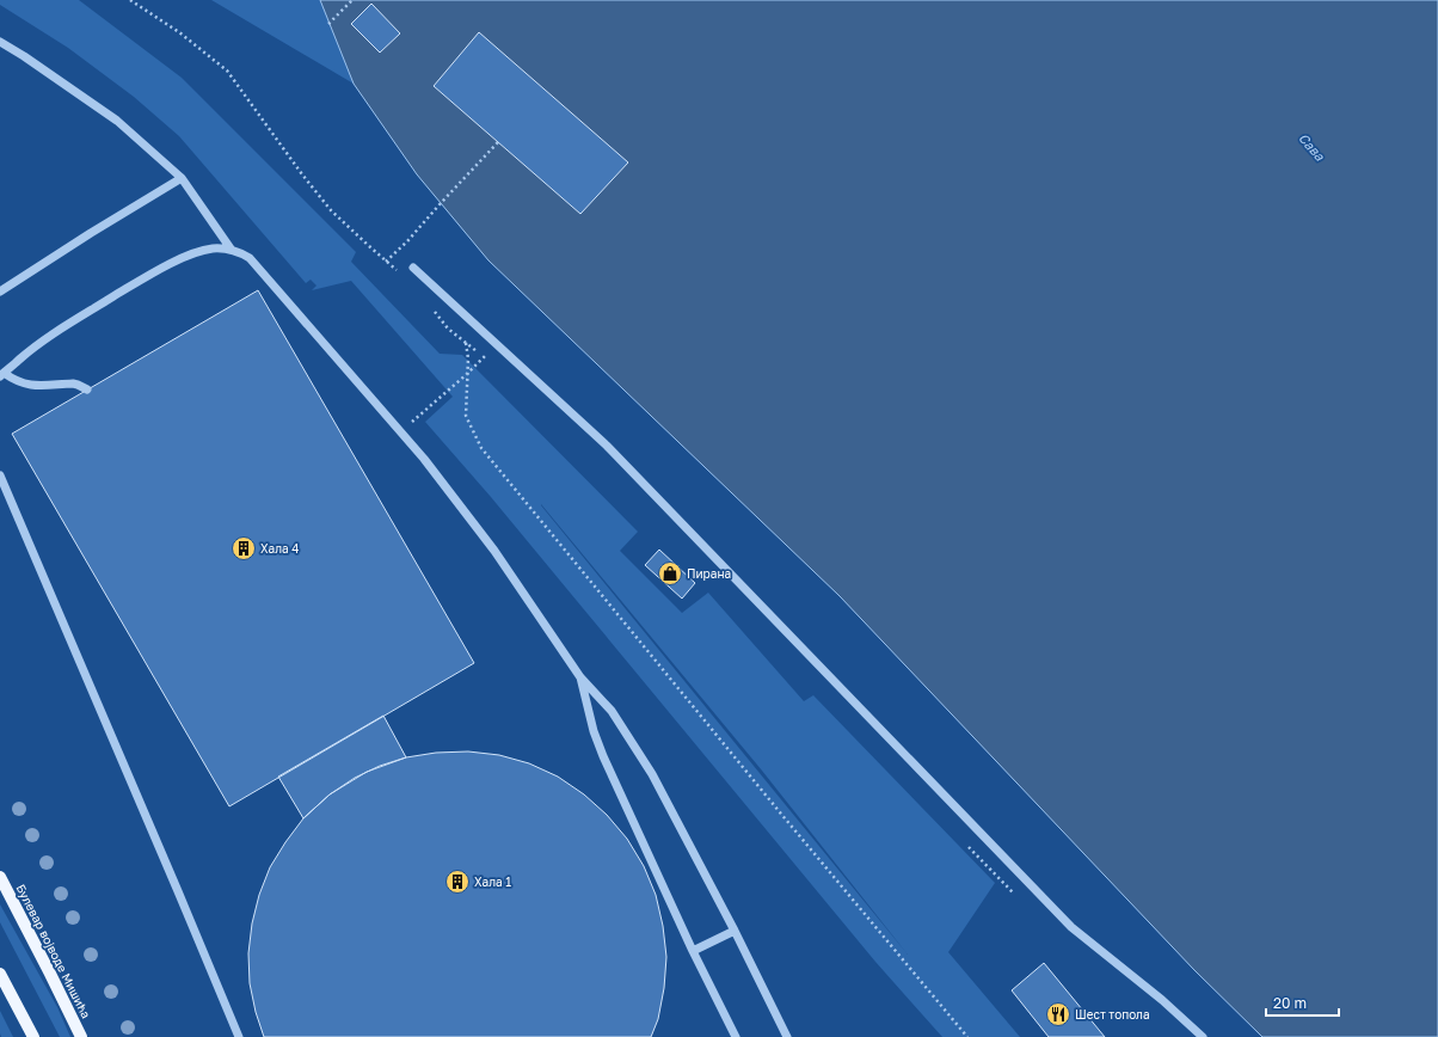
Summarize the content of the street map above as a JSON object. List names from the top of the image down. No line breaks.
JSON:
{"streets":{"main road":["Булевар војводе Мишића"]},"water":["Сава"],"places":{"building":["Хала 4","Хала 1"],"shop":["Пирана"],"restaurant":["Шест топола"]},"scale_bar":"20 m"}
